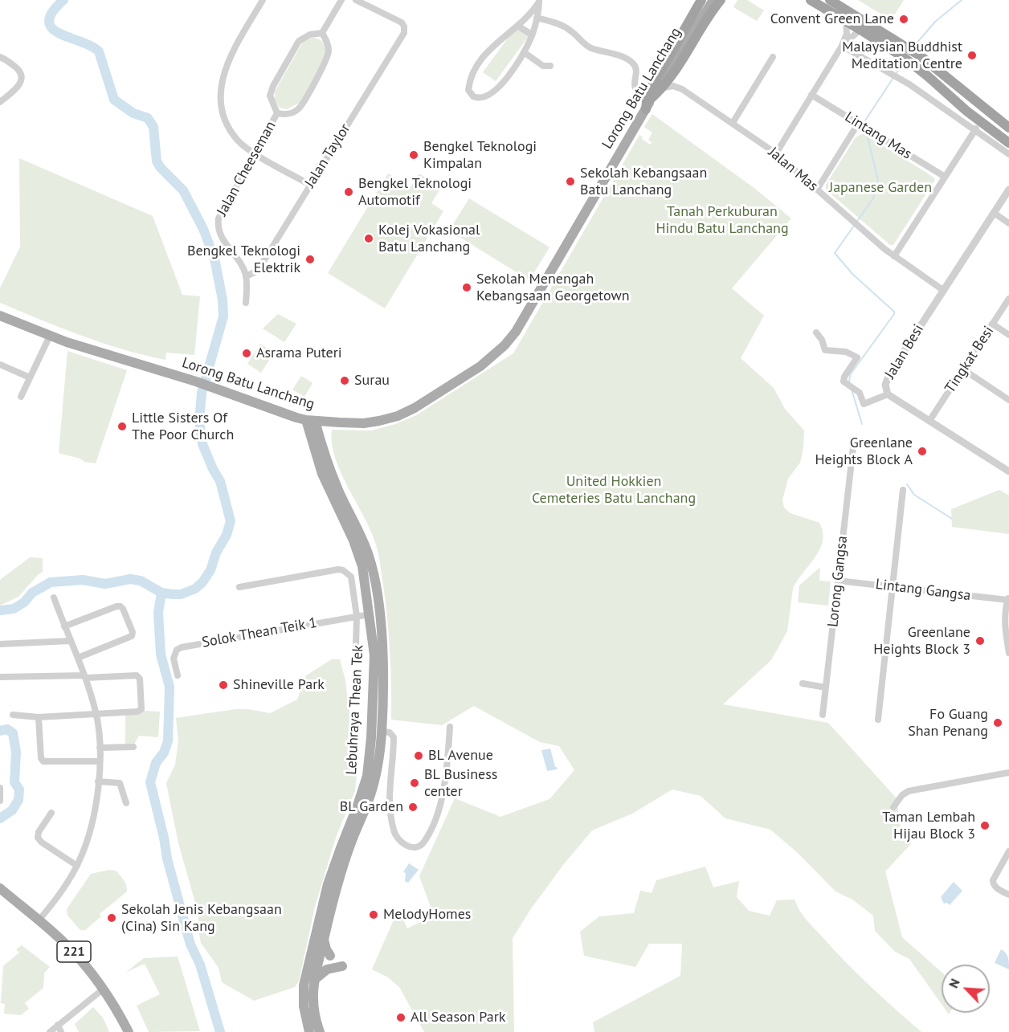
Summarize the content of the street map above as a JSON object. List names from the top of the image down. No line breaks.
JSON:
{"streets":{"main road":["Lorong Batu Lanchang","Lebuhraya Thean Tek","221"],"street":["Lintang Mas","Jalan Taylor","Jalan Cheeseman","Jalan Mas","Jalan Besi","Tingkat Besi","Lorong Gangsa","Lintang Gangsa","Solok Thean Teik 1"]},"crossings":[["Lorong Batu Lanchang","Jalan Mas"],["Lorong Batu Lanchang","Lebuhraya Thean Tek"],["Jalan Taylor","Jalan Cheeseman"],["Jalan Mas","Jalan Besi"],["Jalan Besi","Tingkat Besi"],["Lorong Gangsa","Lintang Gangsa"],["Solok Thean Teik 1","Lebuhraya Thean Tek"]],"parks":["Japanese Garden","Tanah Perkuburan Hindu Batu Lanchang","United Hokkien Cemeteries Batu Lanchang"],"places":["Convent Green Lane","Malaysian Buddhist Meditation Centre","Bengkel Teknologi Kimpalan","Sekolah Kebangsaan Batu Lanchang","Bengkel Teknologi Automotif","Kolej Vokasional Batu Lanchang","Bengkel Teknologi Elektrik","Sekolah Menengah Kebangsaan Georgetown","Asrama Puteri","Surau","Little Sisters Of The Poor Church","Greenlane Heights Block A","Greenlane Heights Block 3","Shineville Park","Fo Guang Shan Penang","BL Avenue","BL Business center","BL Garden","Taman Lembah Hijau Block 3","MelodyHomes","Sekolah Jenis Kebangsaan (Cina) Sin Kang","All Season Park"],"north":"top left"}
